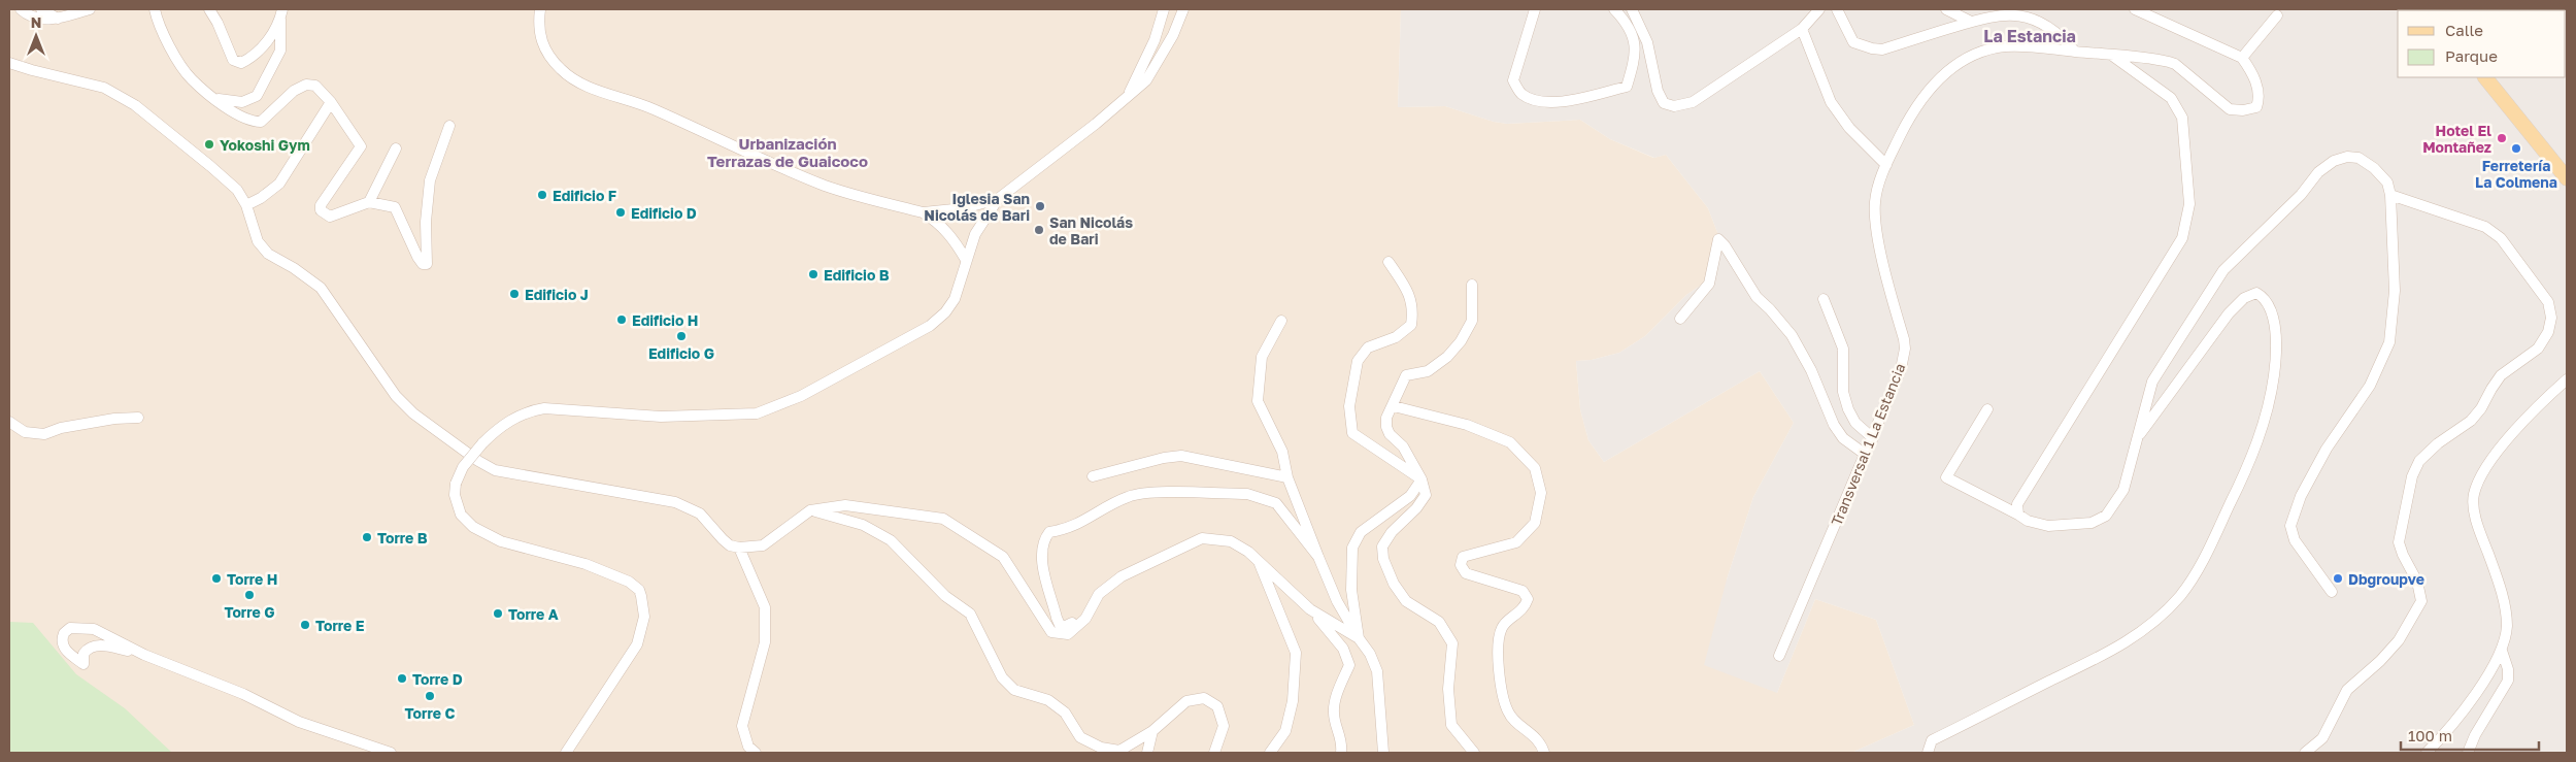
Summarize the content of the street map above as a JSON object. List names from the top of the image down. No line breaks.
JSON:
{"streets":{"street":["Transversal 1 La Estancia"]},"districts":["La Estancia","Urbanización Terrazas de Guaicoco"],"places":["Hotel El Montañez","Yokoshi Gym","Ferretería La Colmena","Edificio F","Iglesia San Nicolás de Bari","Edificio D","San Nicolás de Bari","Edificio B","Edificio J","Edificio H","Edificio G","Torre B","Torre H","Dbgroupve","Torre G","Torre A","Torre E","Torre D","Torre C"],"legend":["Calle","Parque"],"scale_bar":"100 m","north":"top"}
